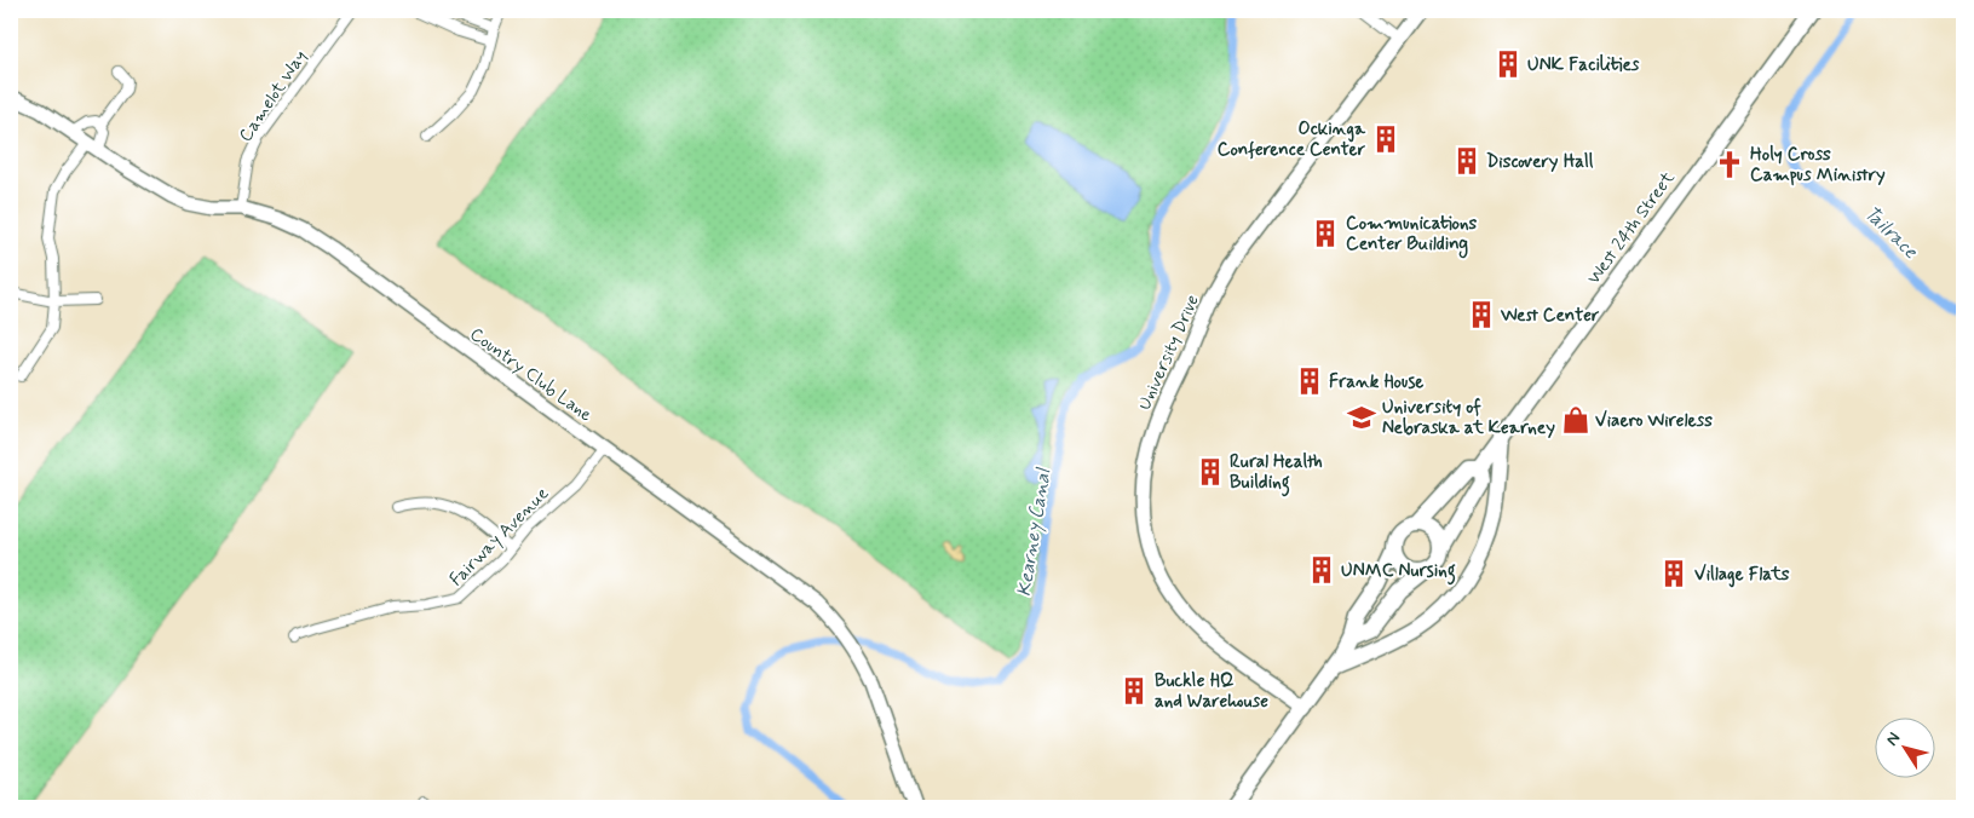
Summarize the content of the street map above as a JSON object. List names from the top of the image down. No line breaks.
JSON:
{"streets":{"main road":["West 24th Street"],"street":["Camelot Way","University Drive","Country Club Lane","Fairway Avenue"]},"crossings":[["Camelot Way","Country Club Lane"],["Country Club Lane","Fairway Avenue"]],"water":["Tailrace","Kearney Canal"],"places":{"building":["UNK Facilities","Ockinga Conference Center","Discovery Hall","Communications Center Building","West Center","Frank House","Rural Health Building","UNMC Nursing","Village Flats","Buckle HQ and Warehouse"],"church":["Holy Cross Campus Ministry"],"school or university":["University of Nebraska at Kearney"],"shop":["Viaero Wireless"]},"north":"top left"}
